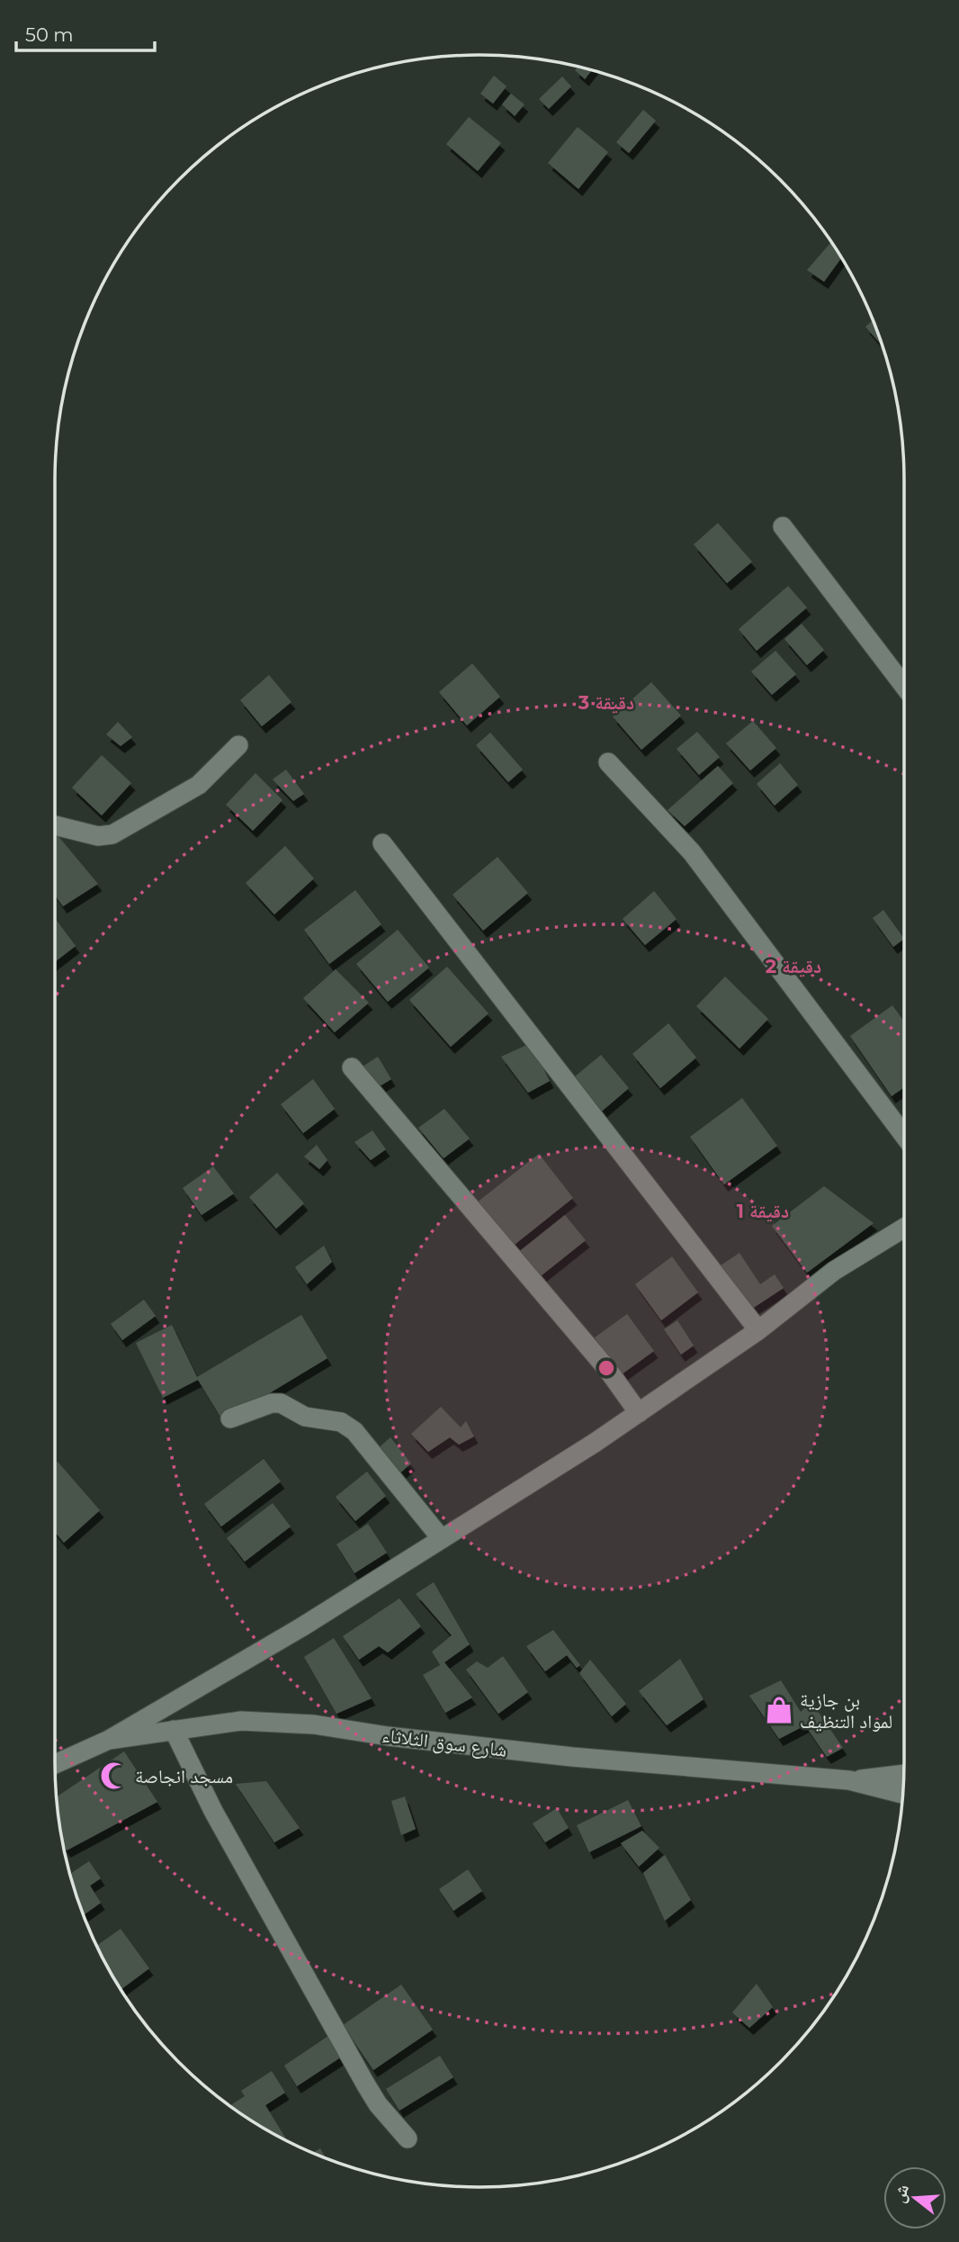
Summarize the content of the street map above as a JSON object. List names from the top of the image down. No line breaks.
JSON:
{"streets":{"street":["شارع سوق الثلاثاء"]},"places":{"shop":["بن جازية لمواد التنظيف"],"mosque":["مسجد انجاصة"]},"scale_bar":"50 m","north":"left","rings":["3 دقيقة","2 دقيقة","1 دقيقة"]}
